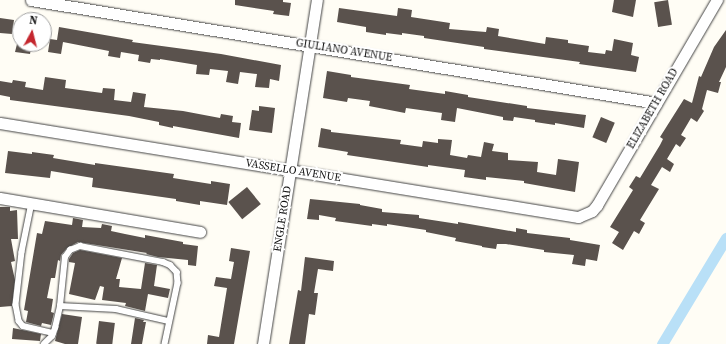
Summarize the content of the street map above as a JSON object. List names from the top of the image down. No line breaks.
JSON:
{"streets":{"street":["GIULIANO AVENUE","ELIZABETH ROAD","VASSELLO AVENUE","ENGLE ROAD"]},"crossings":[["GIULIANO AVENUE","ELIZABETH ROAD"],["GIULIANO AVENUE","ENGLE ROAD"],["ELIZABETH ROAD","VASSELLO AVENUE"],["VASSELLO AVENUE","ENGLE ROAD"]],"north":"top"}
